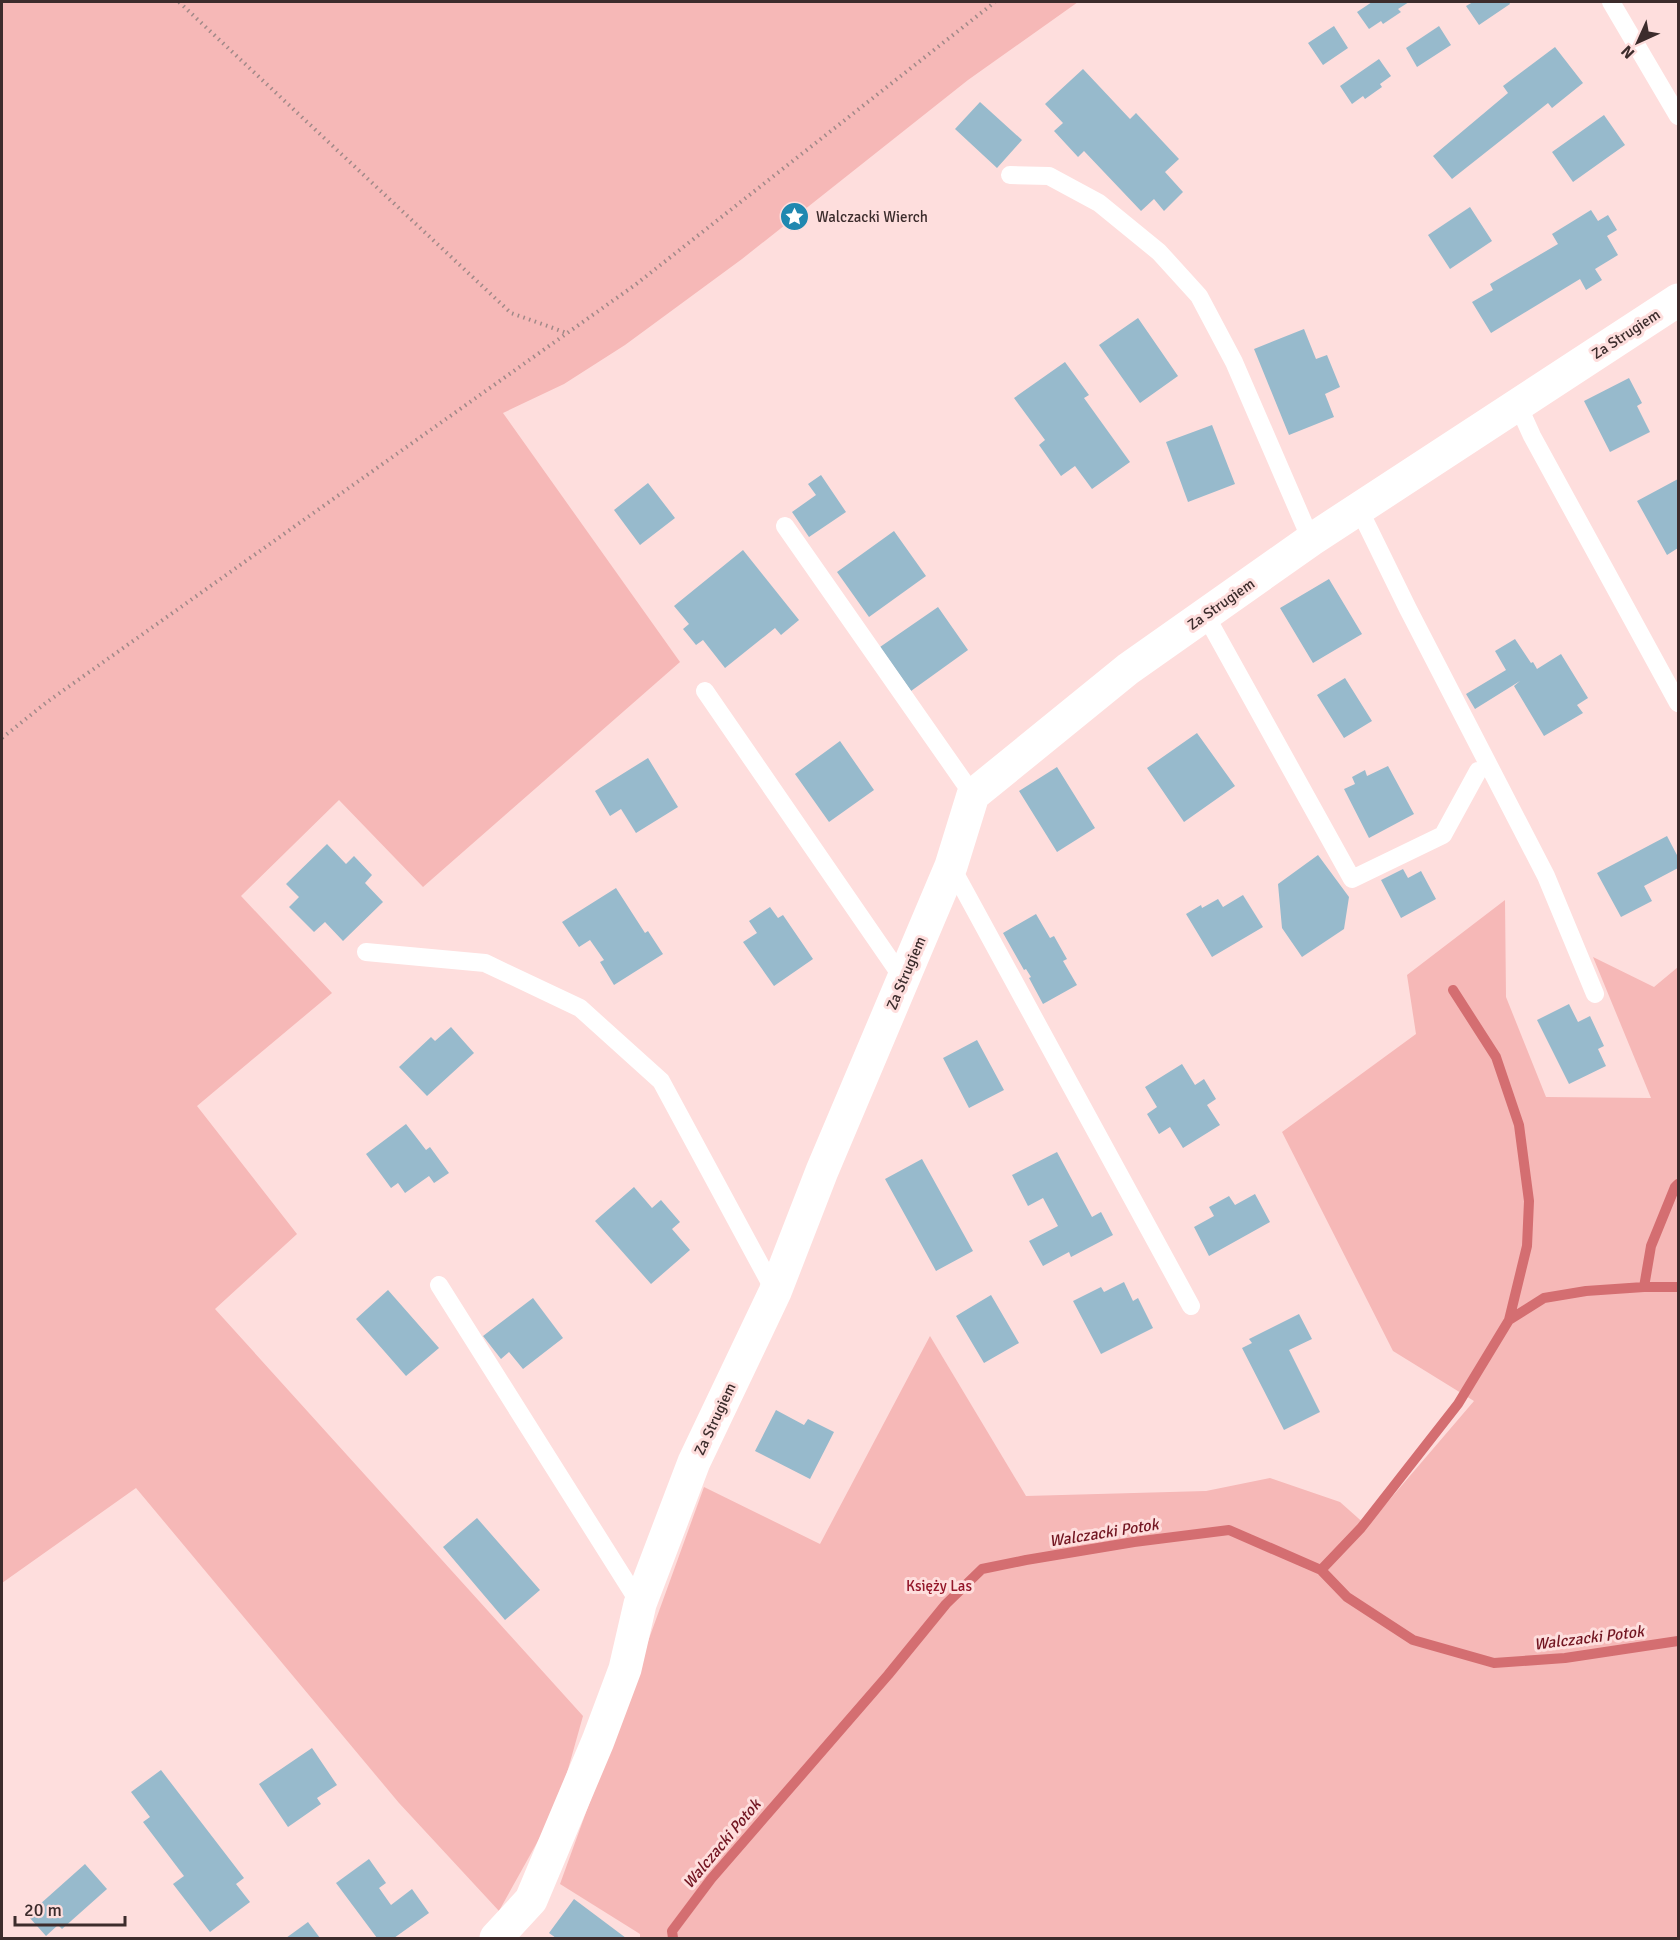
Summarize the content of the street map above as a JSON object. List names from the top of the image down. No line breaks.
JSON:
{"streets":{"street":["Za Strugiem"]},"water":["Walczacki Potok"],"parks":["Księży Las"],"places":{"place":["Walczacki Wierch"]},"scale_bar":"20 m","north":"bottom left"}
